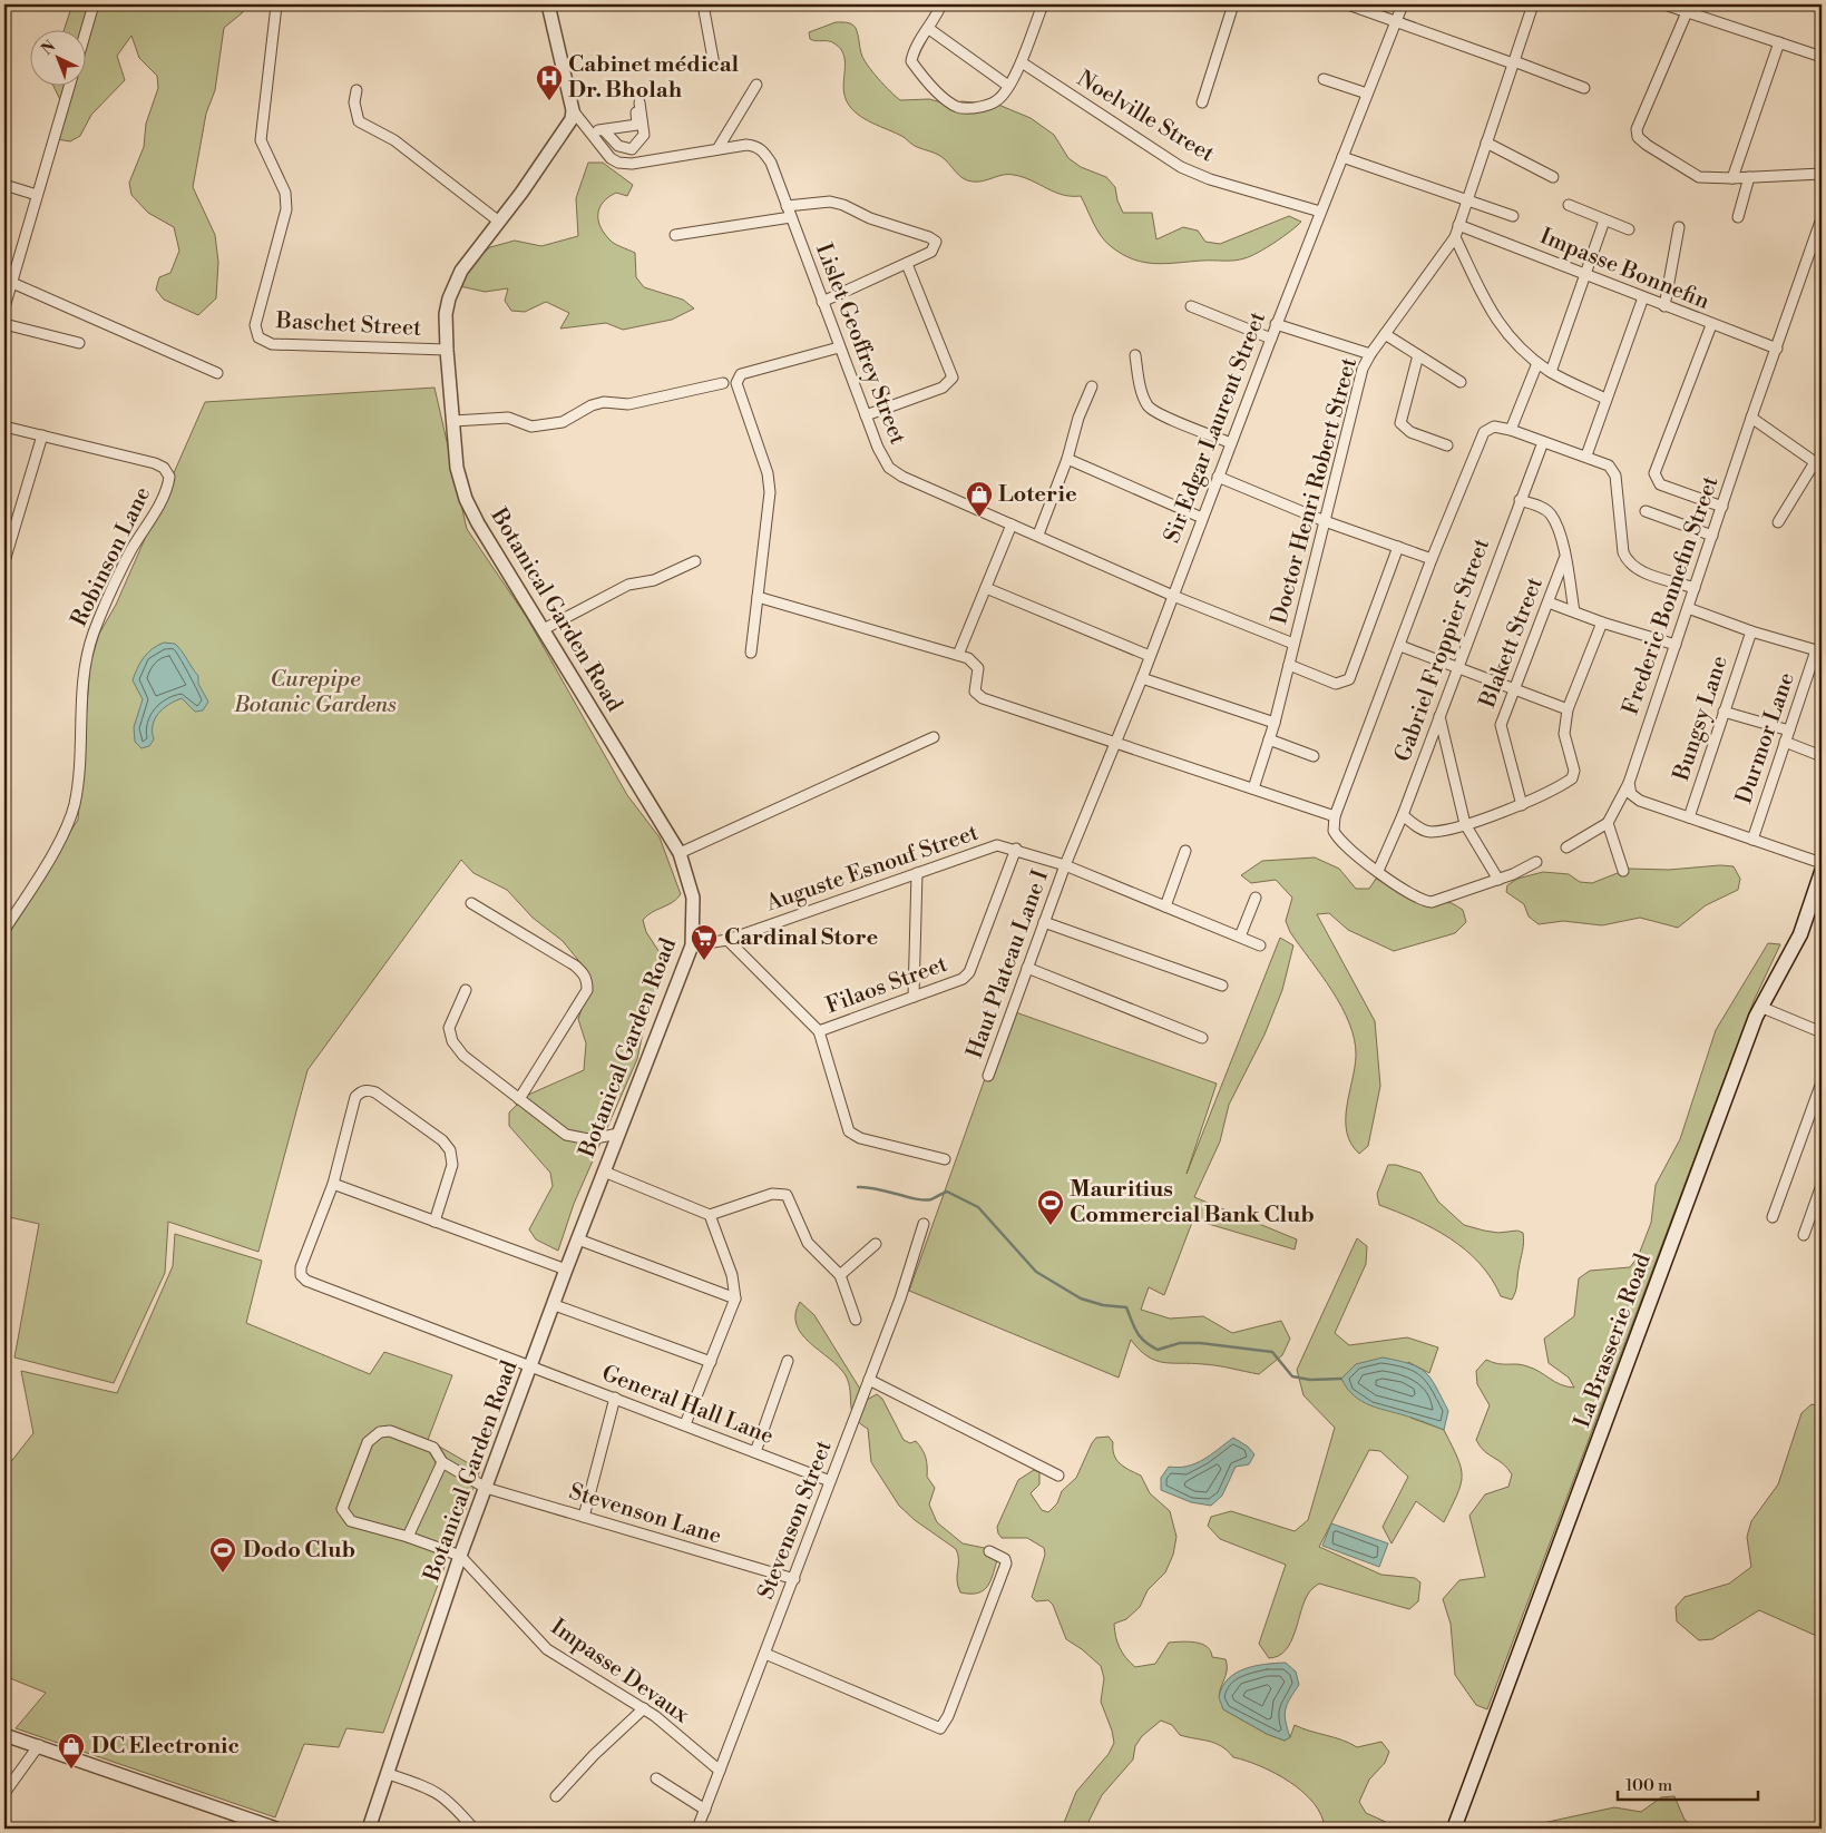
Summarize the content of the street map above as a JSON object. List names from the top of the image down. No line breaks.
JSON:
{"streets":{"main road":["La Brasserie Road"],"street":["Noelville Street","Impasse Bonnefin","Baschet Street","Lislet Geoffrey Street","Sir Edgar Laurent Street","Doctor Henri Robert Street","Robinson Lane","Frederic Bonnefin Street","Botanical Garden Road","Blakett Street","Gabriel Froppier Street","Bungsy Lane","Durmor Lane","Auguste Esnouf Street","Haut Plateau Lane I","Filaos Street","General Hall Lane","Stevenson Lane","Stevenson Street","Impasse Devaux"]},"crossings":[["Noelville Street","Sir Edgar Laurent Street"],["Impasse Bonnefin","Doctor Henri Robert Street"],["Impasse Bonnefin","Frederic Bonnefin Street"],["Baschet Street","Botanical Garden Road"],["Lislet Geoffrey Street","Sir Edgar Laurent Street"],["Lislet Geoffrey Street","Doctor Henri Robert Street"],["Lislet Geoffrey Street","Botanical Garden Road"],["Sir Edgar Laurent Street","Auguste Esnouf Street"],["Sir Edgar Laurent Street","Haut Plateau Lane I"],["Botanical Garden Road","Auguste Esnouf Street"],["Botanical Garden Road","General Hall Lane"],["Botanical Garden Road","Stevenson Lane"],["Botanical Garden Road","Impasse Devaux"],["Auguste Esnouf Street","Haut Plateau Lane I"],["Auguste Esnouf Street","Filaos Street"],["General Hall Lane","Stevenson Street"],["Stevenson Lane","Stevenson Street"],["Stevenson Lane","Impasse Devaux"],["Stevenson Street","Impasse Devaux"]],"parks":["Curepipe Botanic Gardens"],"places":{"hospital":["Cabinet médical Dr. Bholah"],"shop":["Loterie","DC Electronic"],"supermarket":["Cardinal Store"],"sports":["Mauritius Commercial Bank Club","Dodo Club"]},"scale_bar":"100 m","north":"top left"}
